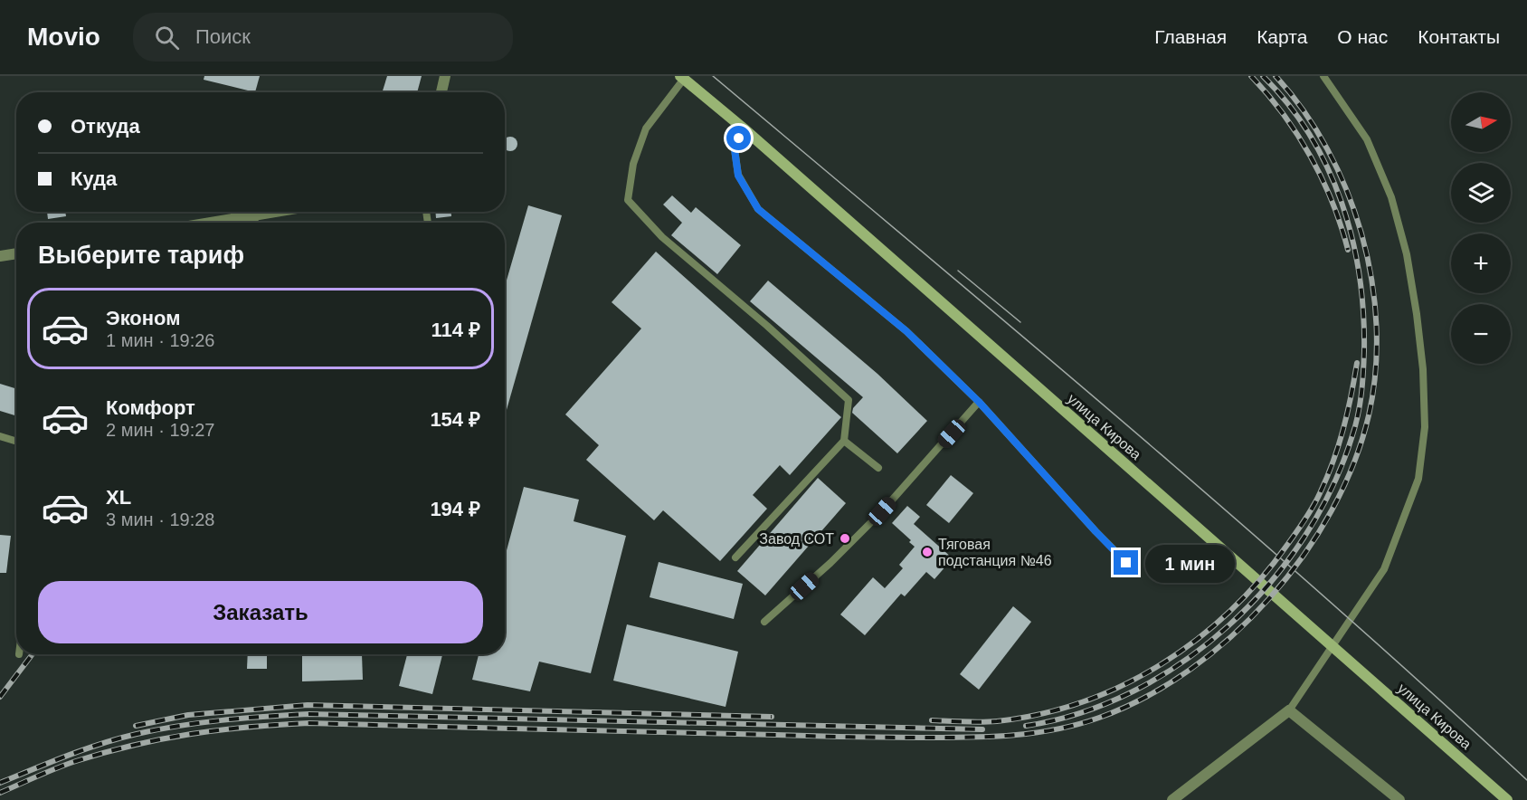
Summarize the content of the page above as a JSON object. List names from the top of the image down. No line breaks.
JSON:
{"streets":{"main road":["улица Кирова"]},"places":["Завод СОТ","Тяговая подстанция №46"],"north":"right","page":{"header":"Movio","search":"Поиск","nav":["Главная","Карта","О нас","Контакты"],"map_buttons":["+","−"],"banner":["Откуда","Куда"],"heading":"Выберите тариф","list":[{"name":"Эконом","note":"1 мин · 19:26","value":"114 ₽"},{"name":"Комфорт","note":"2 мин · 19:27","value":"154 ₽"},{"name":"XL","note":"3 мин · 19:28","value":"194 ₽"}],"bubble":"1 мин","buttons":"Заказать"}}
